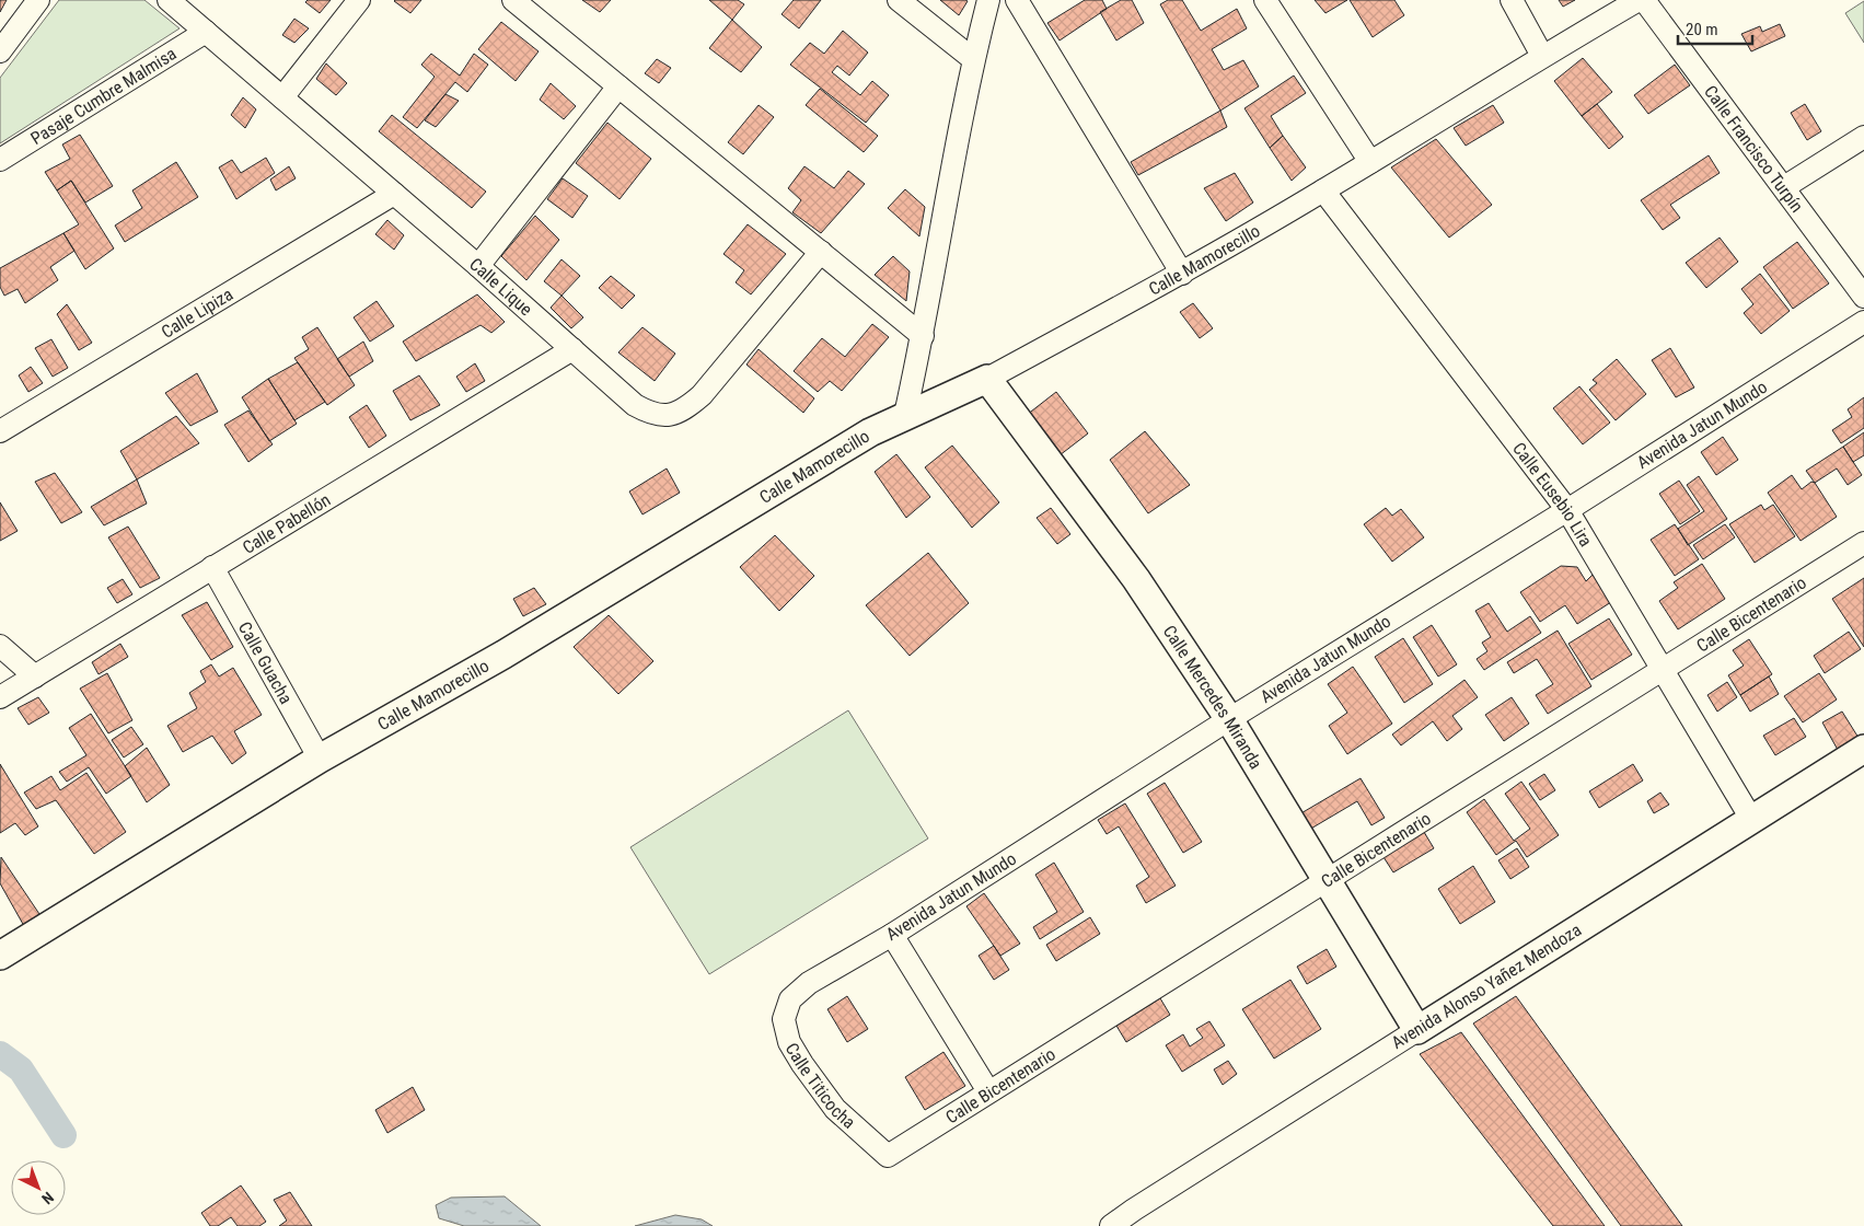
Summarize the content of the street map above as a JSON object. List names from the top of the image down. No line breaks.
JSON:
{"streets":{"street":["Pasaje Cumbre Malmisa","Calle Francisco Turpín","Calle Mamorecillo","Calle Lique","Calle Lipiza","Avenida Jatun Mundo","Calle Eusebio Lira","Calle Pabellón","Calle Bicentenario","Calle Guacha","Calle Mercedes Miranda","Avenida Alonso Yañez Mendoza","Calle Titicocha"]},"crossings":[["Pasaje Cumbre Malmisa","Calle Lique"],["Calle Mamorecillo","Calle Eusebio Lira"],["Calle Mamorecillo","Calle Guacha"],["Calle Mamorecillo","Calle Mercedes Miranda"],["Calle Lique","Calle Lipiza"],["Calle Lique","Calle Pabellón"],["Avenida Jatun Mundo","Calle Eusebio Lira"],["Avenida Jatun Mundo","Calle Mercedes Miranda"],["Avenida Jatun Mundo","Calle Titicocha"],["Calle Eusebio Lira","Calle Bicentenario"],["Calle Eusebio Lira","Avenida Alonso Yañez Mendoza"],["Calle Pabellón","Calle Guacha"],["Calle Bicentenario","Calle Mercedes Miranda"],["Calle Bicentenario","Calle Titicocha"],["Calle Mercedes Miranda","Avenida Alonso Yañez Mendoza"]],"scale_bar":"20 m","north":"bottom right"}
